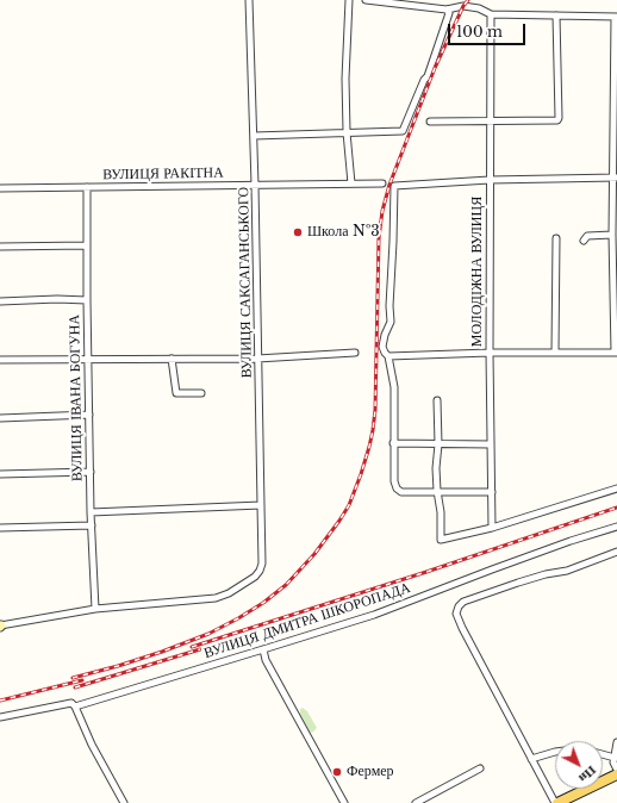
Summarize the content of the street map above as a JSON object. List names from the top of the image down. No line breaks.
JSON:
{"streets":{"street":["ВУЛИЦЯ РАКІТНА","МОЛОДІЖНА ВУЛИЦЯ","ВУЛИЦЯ САКСАГАНСЬКОГО","ВУЛИЦЯ ІВАНА БОГУНА","ВУЛИЦЯ ДМИТРА ШКОРОПАДА"]},"crossings":[["ВУЛИЦЯ РАКІТНА","ВУЛИЦЯ САКСАГАНСЬКОГО"],["ВУЛИЦЯ РАКІТНА","ВУЛИЦЯ ІВАНА БОГУНА"],["ВУЛИЦЯ САКСАГАНСЬКОГО","ВУЛИЦЯ ІВАНА БОГУНА"]],"places":["Школа №3","Фермер"],"scale_bar":"100 m","north":"bottom right"}
